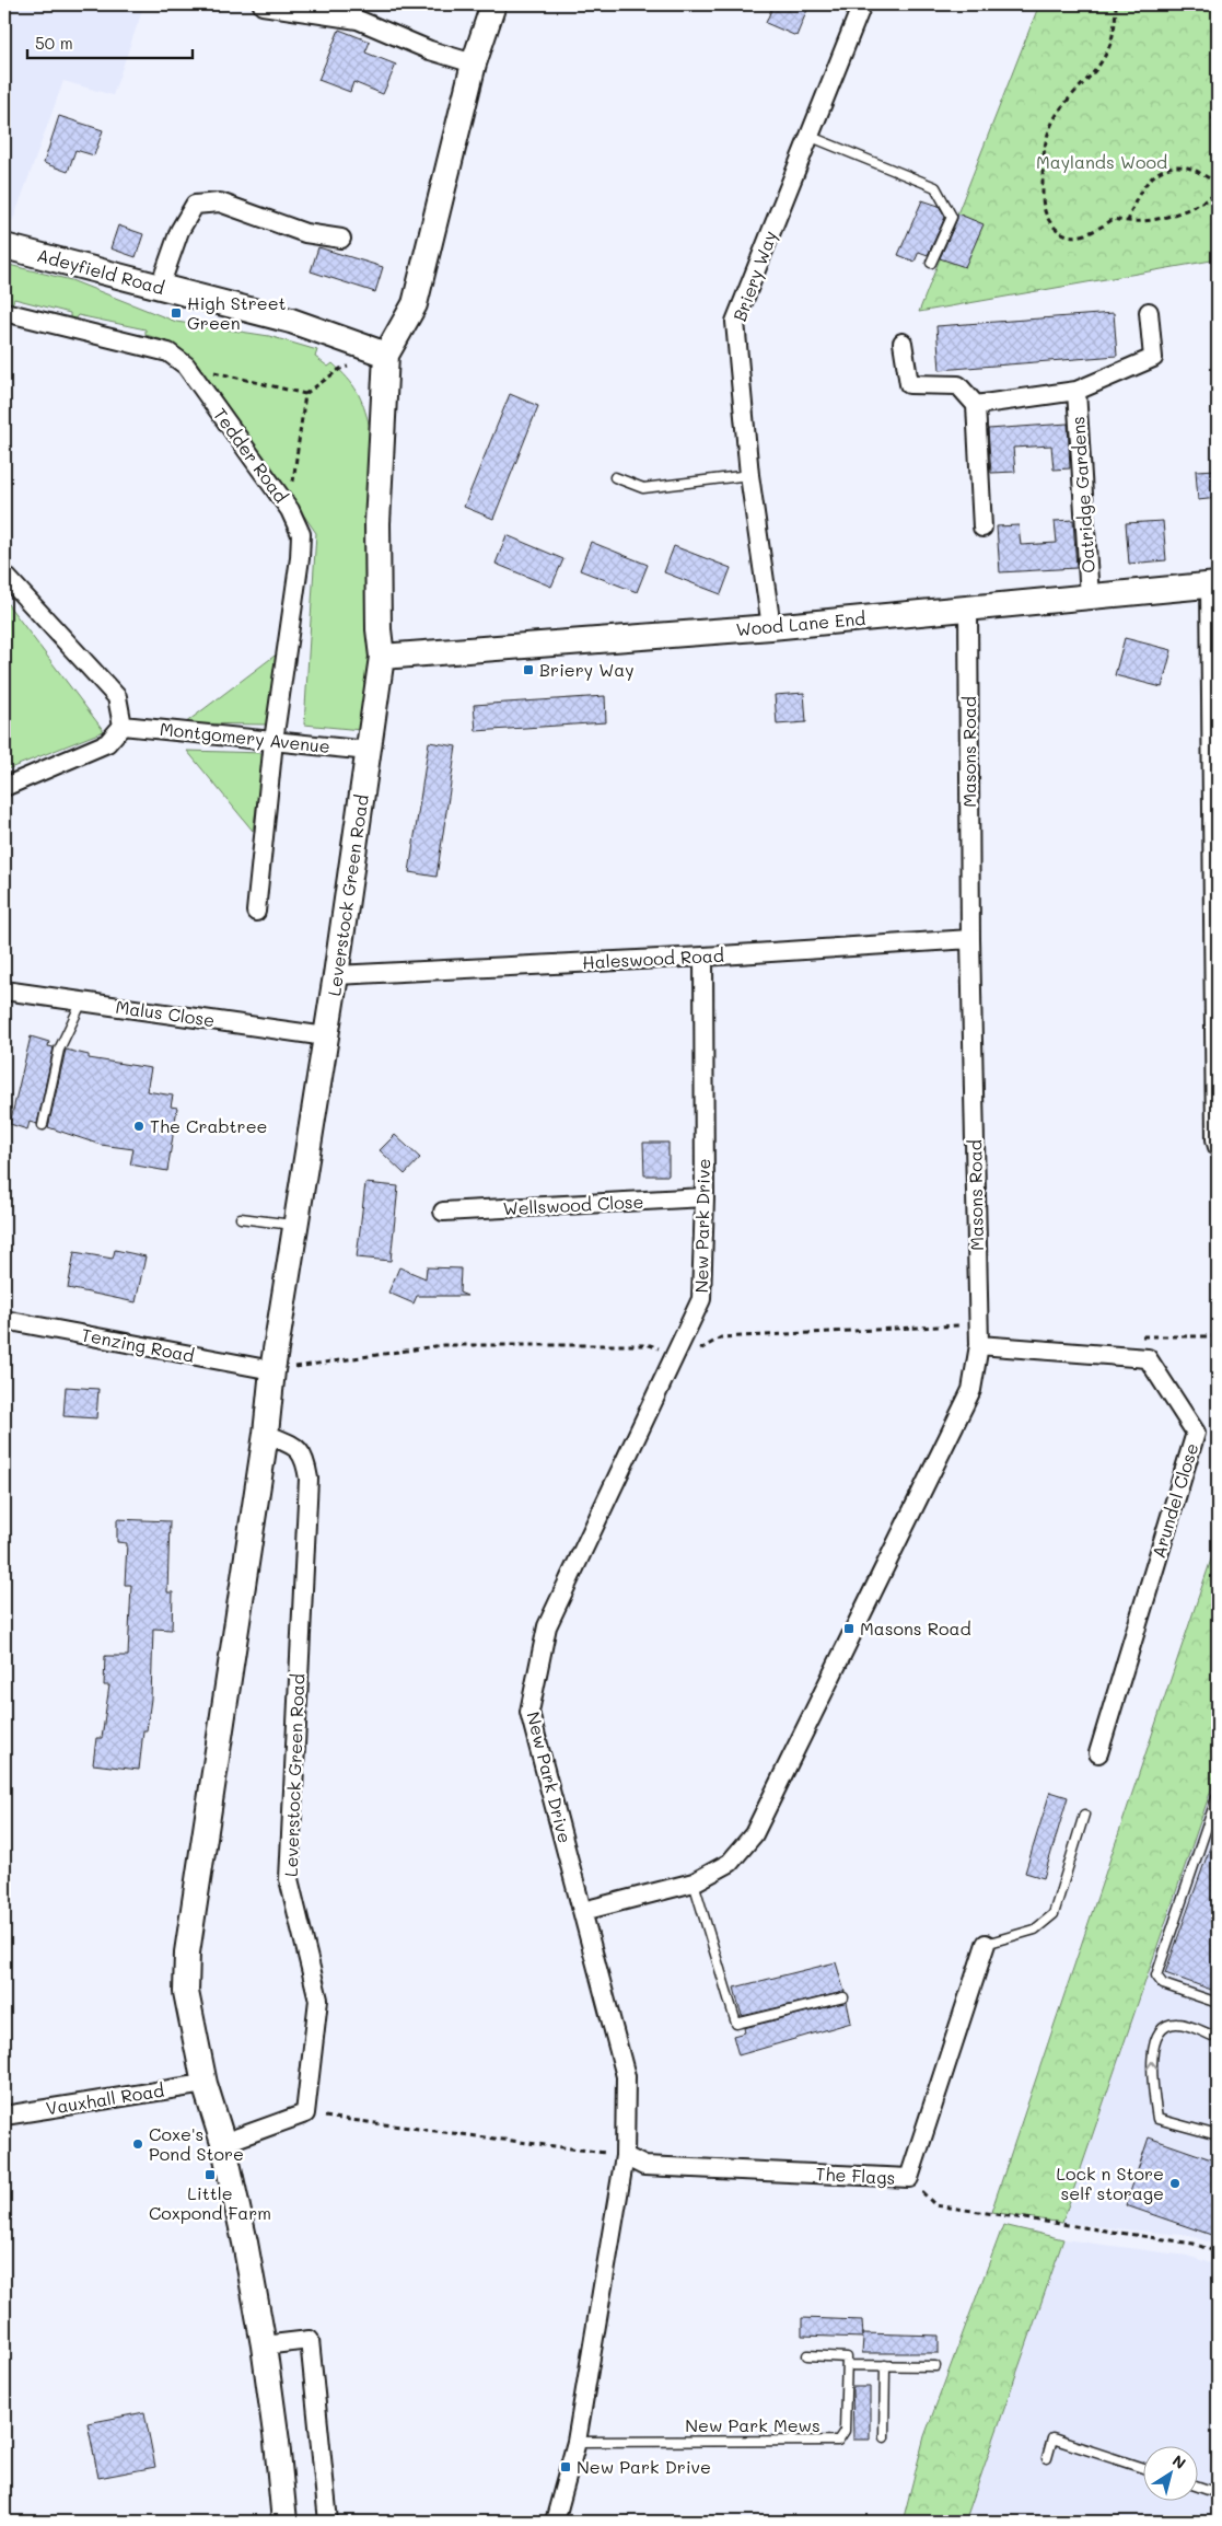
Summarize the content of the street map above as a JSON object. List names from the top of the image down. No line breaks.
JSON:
{"streets":{"street":["Adeyfield Road","Briery Way","Tedder Road","Oatridge Gardens","Wood Lane End","Montgomery Avenue","Masons Road","Leverstock Green Road","Haleswood Road","Malus Close","Wellswood Close","New Park Drive","Tenzing Road","Arundel Close","Vauxhall Road","The Flags"],"lane":["New Park Mews"]},"crossings":[["Adeyfield Road","Leverstock Green Road"],["Briery Way","Wood Lane End"],["Tedder Road","Montgomery Avenue"],["Oatridge Gardens","Wood Lane End"],["Wood Lane End","Masons Road"],["Wood Lane End","Leverstock Green Road"],["Montgomery Avenue","Leverstock Green Road"],["Masons Road","Haleswood Road"],["Masons Road","New Park Drive"],["Masons Road","Arundel Close"],["Leverstock Green Road","Haleswood Road"],["Leverstock Green Road","Malus Close"],["Leverstock Green Road","Tenzing Road"],["Leverstock Green Road","Vauxhall Road"],["Haleswood Road","New Park Drive"],["Wellswood Close","New Park Drive"],["New Park Drive","The Flags"],["New Park Drive","New Park Mews"]],"parks":["Maylands Wood"],"places":{"transit":["High Street Green","Briery Way","Masons Road","Little Coxpond Farm","New Park Drive"],"other":["The Crabtree","Coxe's Pond Store","Lock n Store self storage"]},"scale_bar":"50 m","north":"top right"}
